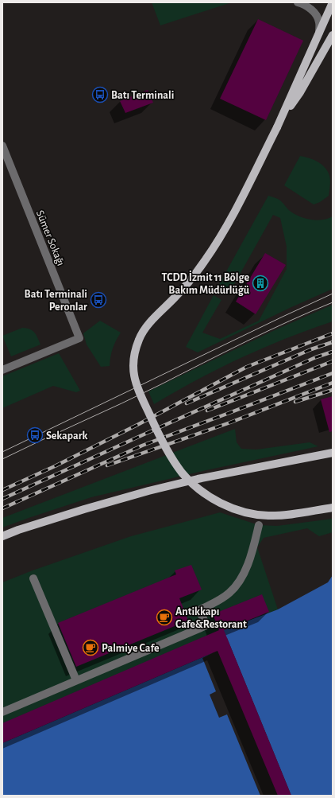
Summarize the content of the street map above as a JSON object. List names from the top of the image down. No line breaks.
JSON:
{"streets":{"street":["Sümer Sokağı"]},"places":{"bus stop":["Batı Terminali","Batı Terminali Peronlar","Sekapark"],"building":["TCDD İzmit 11 Bölge Bakım Müdürlüğü"],"cafe":["Antikkapı Cafe&Restorant","Palmiye Cafe"]}}
